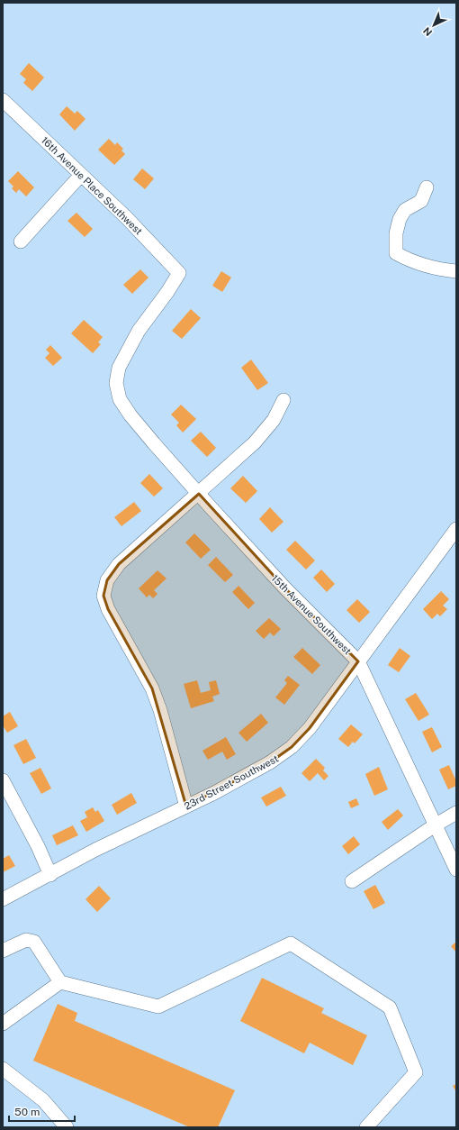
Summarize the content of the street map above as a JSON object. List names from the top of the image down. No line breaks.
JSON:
{"streets":{"street":["16th Avenue Place Southwest","15th Avenue Southwest","23rd Street Southwest"]},"crossings":[["16th Avenue Place Southwest","15th Avenue Southwest"],["15th Avenue Southwest","23rd Street Southwest"]],"scale_bar":"50 m","north":"bottom left"}
